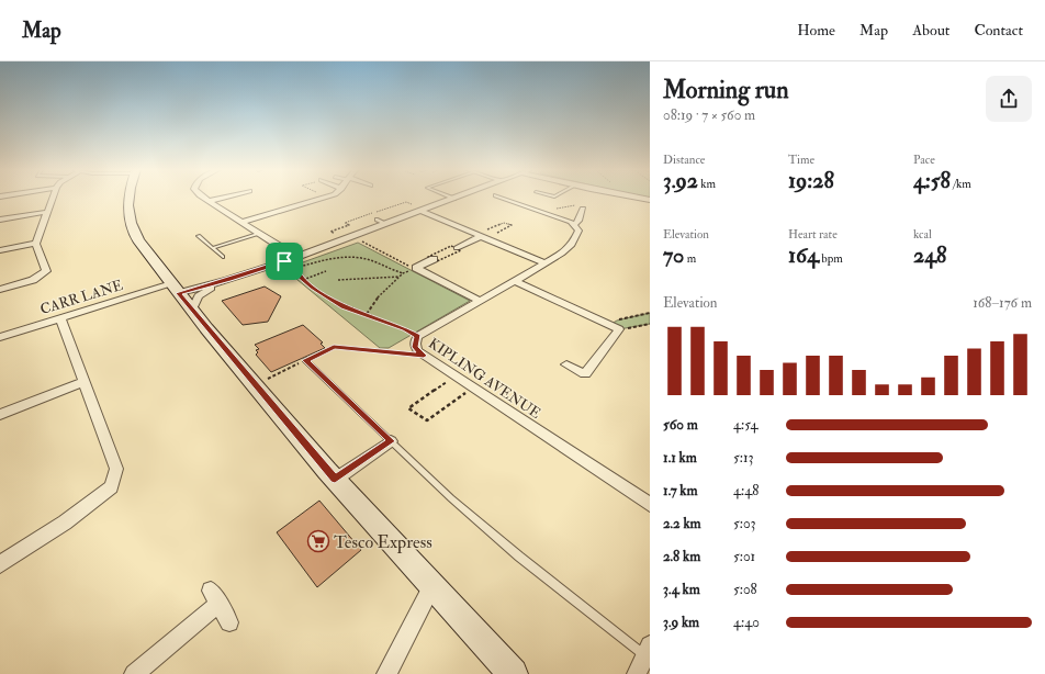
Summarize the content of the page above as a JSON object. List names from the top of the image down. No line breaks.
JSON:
{"streets":{"street":["CARR LANE","KIPLING AVENUE"]},"places":{"supermarket":["Tesco Express"]},"page":{"header":"Map","nav":["Home","Map","About","Contact"],"heading":["Morning run","08:19 · 7 × 560 m"],"stats":[["Distance","3.92 km"],["Time","19:28"],["Pace","4:58 /km"],["Elevation","70 m"],["Heart rate","164 bpm"],["kcal","248"]],"chart":["Elevation","168–176 m"],"list":[{"name":"560 m","note":"4:54"},{"name":"1.1 km","note":"5:13"},{"name":"1.7 km","note":"4:48"},{"name":"2.2 km","note":"5:03"},{"name":"2.8 km","note":"5:01"},{"name":"3.4 km","note":"5:08"},{"name":"3.9 km","note":"4:40"}]}}
